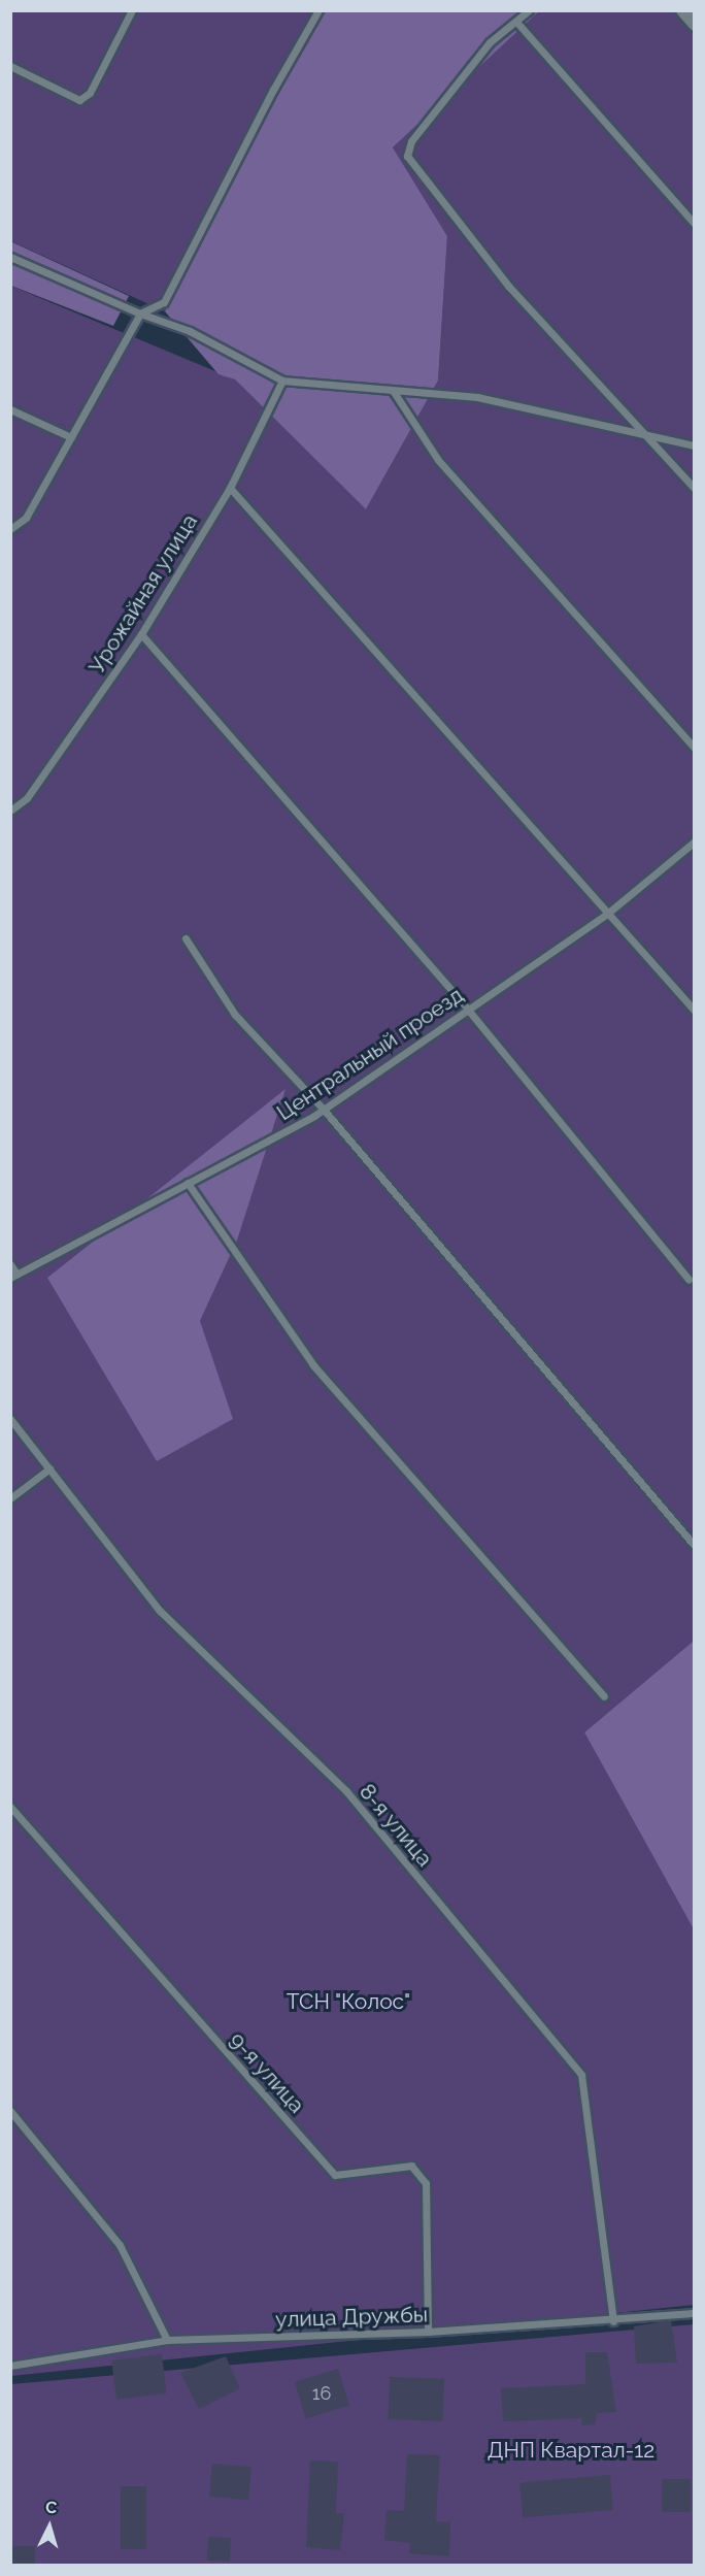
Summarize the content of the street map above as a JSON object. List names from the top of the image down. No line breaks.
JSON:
{"streets":{"lane":["Урожайная улица","Центральный проезд","8-я улица","9-я улица","улица Дружбы"]},"crossings":[["8-я улица","улица Дружбы"],["9-я улица","улица Дружбы"]],"parks":["ТСН \"Колос\"","ДНП Квартал-12"],"house_numbers":["16"],"north":"top"}
